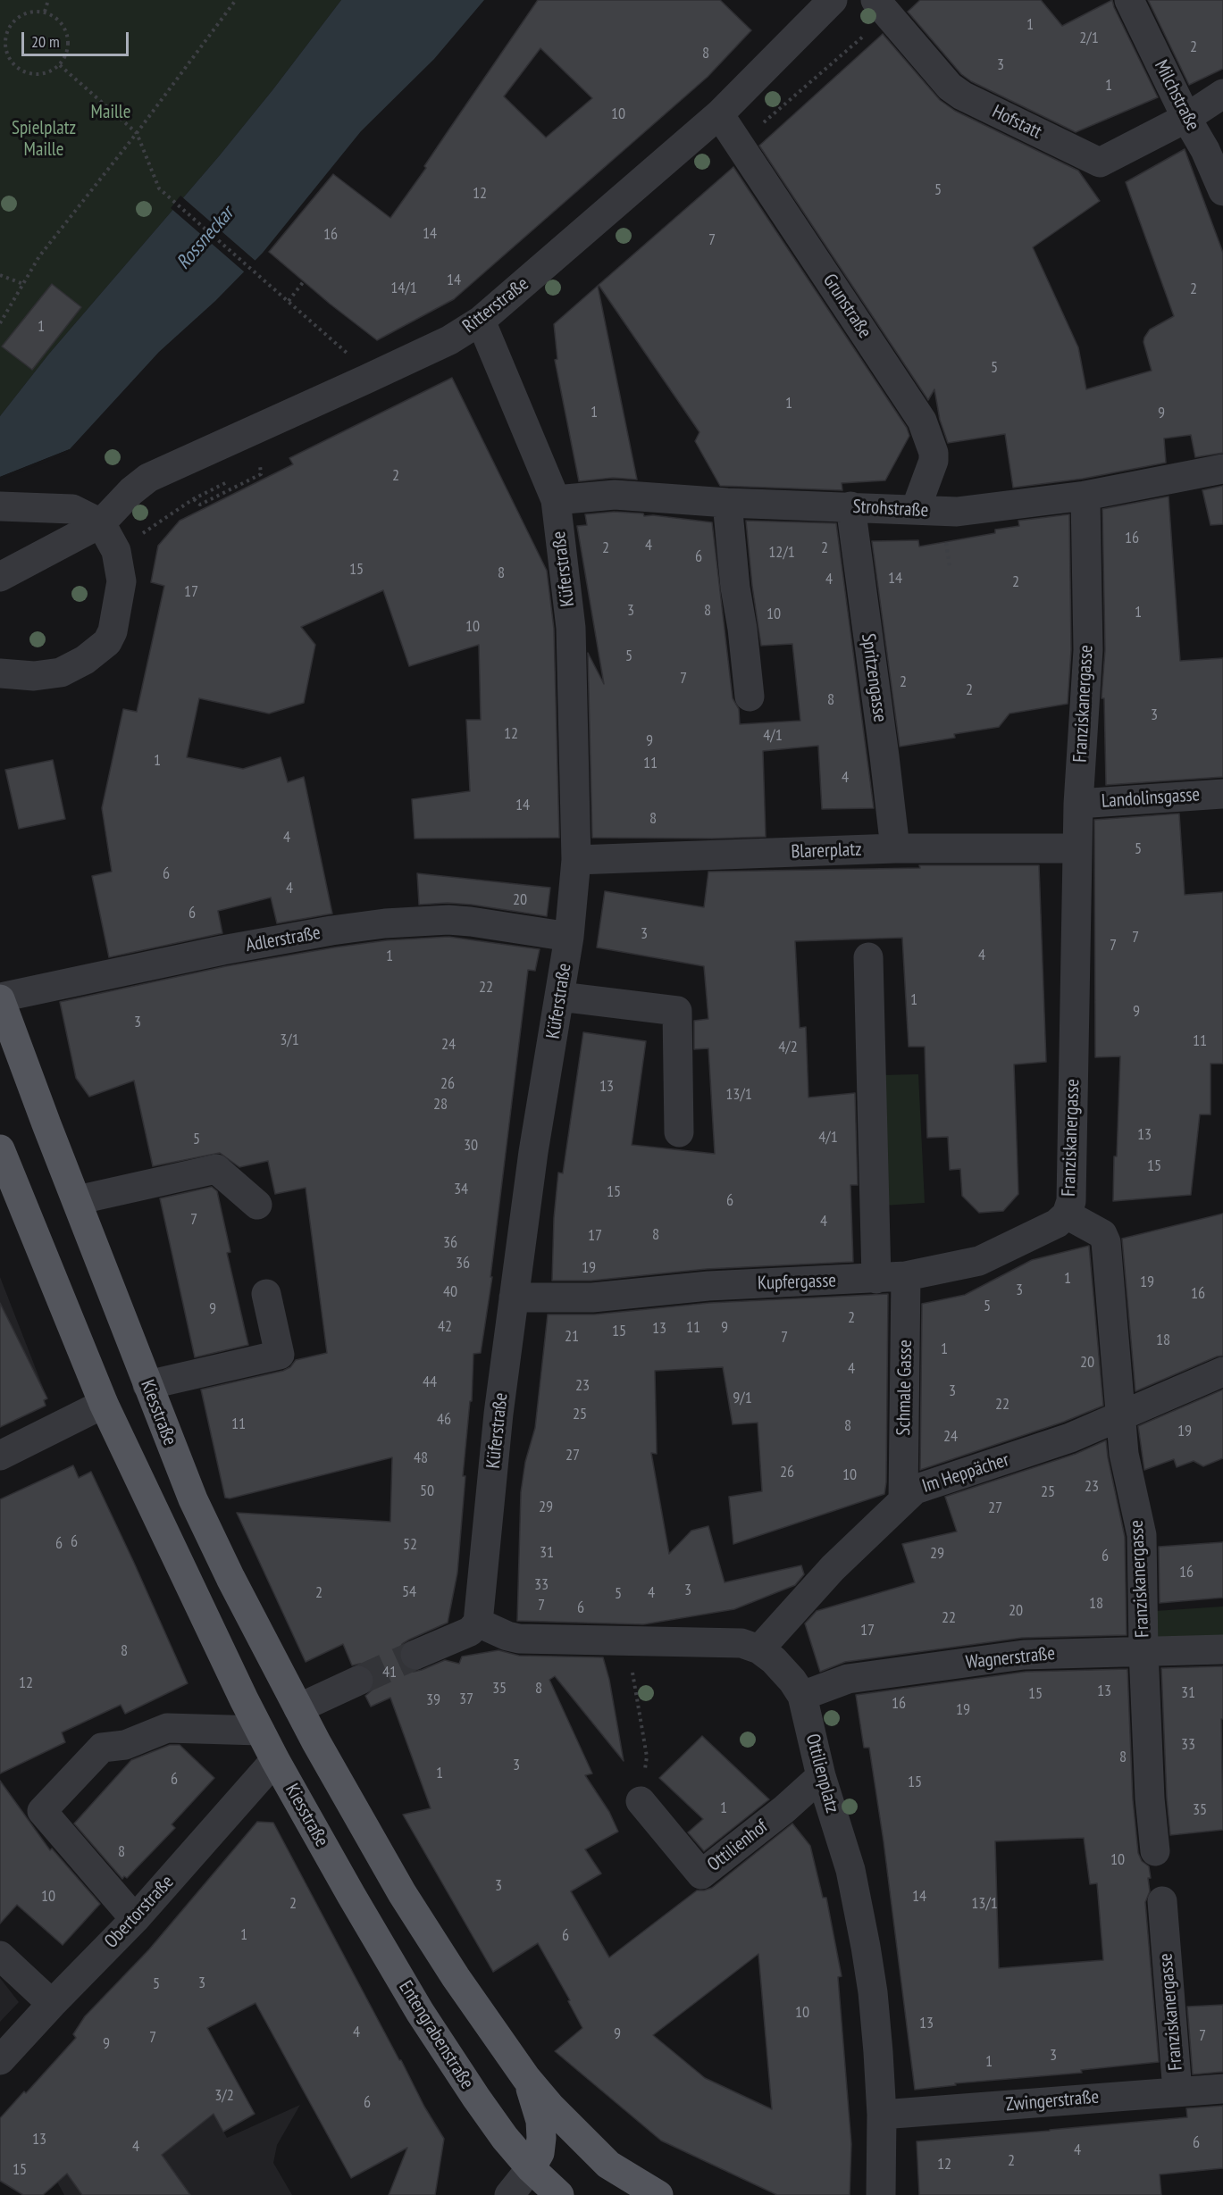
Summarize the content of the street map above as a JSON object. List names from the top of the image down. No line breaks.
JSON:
{"streets":{"main road":["Kiesstraße","Entengrabenstraße"],"street":["Milchstraße","Hofstatt","Ritterstraße","Grunstraße","Strohstraße","Küferstraße","Spritzengasse","Franziskanergasse","Landolinsgasse","Blarerplatz","Adlerstraße","Kupfergasse","Schmale Gasse","Im Heppächer","Wagnerstraße","Ottilienplatz","Ottilienhof","Obertorstraße","Zwingerstraße"]},"crossings":[["Milchstraße","Hofstatt"],["Ritterstraße","Grunstraße"],["Ritterstraße","Küferstraße"],["Grunstraße","Strohstraße"],["Strohstraße","Küferstraße"],["Strohstraße","Spritzengasse"],["Strohstraße","Franziskanergasse"],["Küferstraße","Blarerplatz"],["Küferstraße","Adlerstraße"],["Küferstraße","Kupfergasse"],["Küferstraße","Ottilienplatz"],["Spritzengasse","Blarerplatz"],["Franziskanergasse","Landolinsgasse"],["Franziskanergasse","Blarerplatz"],["Franziskanergasse","Kupfergasse"],["Franziskanergasse","Im Heppächer"],["Franziskanergasse","Wagnerstraße"],["Franziskanergasse","Zwingerstraße"],["Adlerstraße","Kiesstraße"],["Kupfergasse","Schmale Gasse"],["Schmale Gasse","Im Heppächer"],["Kiesstraße","Obertorstraße"],["Kiesstraße","Entengrabenstraße"],["Im Heppächer","Ottilienplatz"],["Wagnerstraße","Ottilienplatz"],["Ottilienplatz","Ottilienhof"],["Ottilienplatz","Zwingerstraße"]],"water":["Rossneckar"],"parks":["Maille","Spielplatz Maille"],"house_numbers":["1","2/1","2","8","3","1","10","5","12","14","16","7","14","14/1","2","1","5","1","1","9","2","16","4","2","2","12/1","6","15","8","14","4","2","17","3","8","1","10","10","5","7","2","2","8","3","12","4/1","9","1","11","4","14","8","4","5","6","4","20","6","3","7","7","4","1","22","1","9","3","3/1","11","24","4/2","26","13","13/1","28","13","4/1","5","30","15","34","15","6","7","4","8","17","36","36","19","1","19","3","40","16","5","9","2","42","11","9","13","15","21","7","18","1","20","4","44","23","3","9/1","22","25","46","11","8","19","24","27","48","26","10","23","50","25","29","27","6","6","52","31","29","6","16","33","3","54","2","4","5","18","7","6","20","22","17","8","41","12","35","8","13","31","15","37","39","16","19","33","8","3","1","6","15","1","35","8","10","3","10","14","2","13/1","1","6","3","5","10","13","4","9","7","7","9","3","1","3/2","6","13","6","4","4","2","12","15"],"scale_bar":"20 m"}
